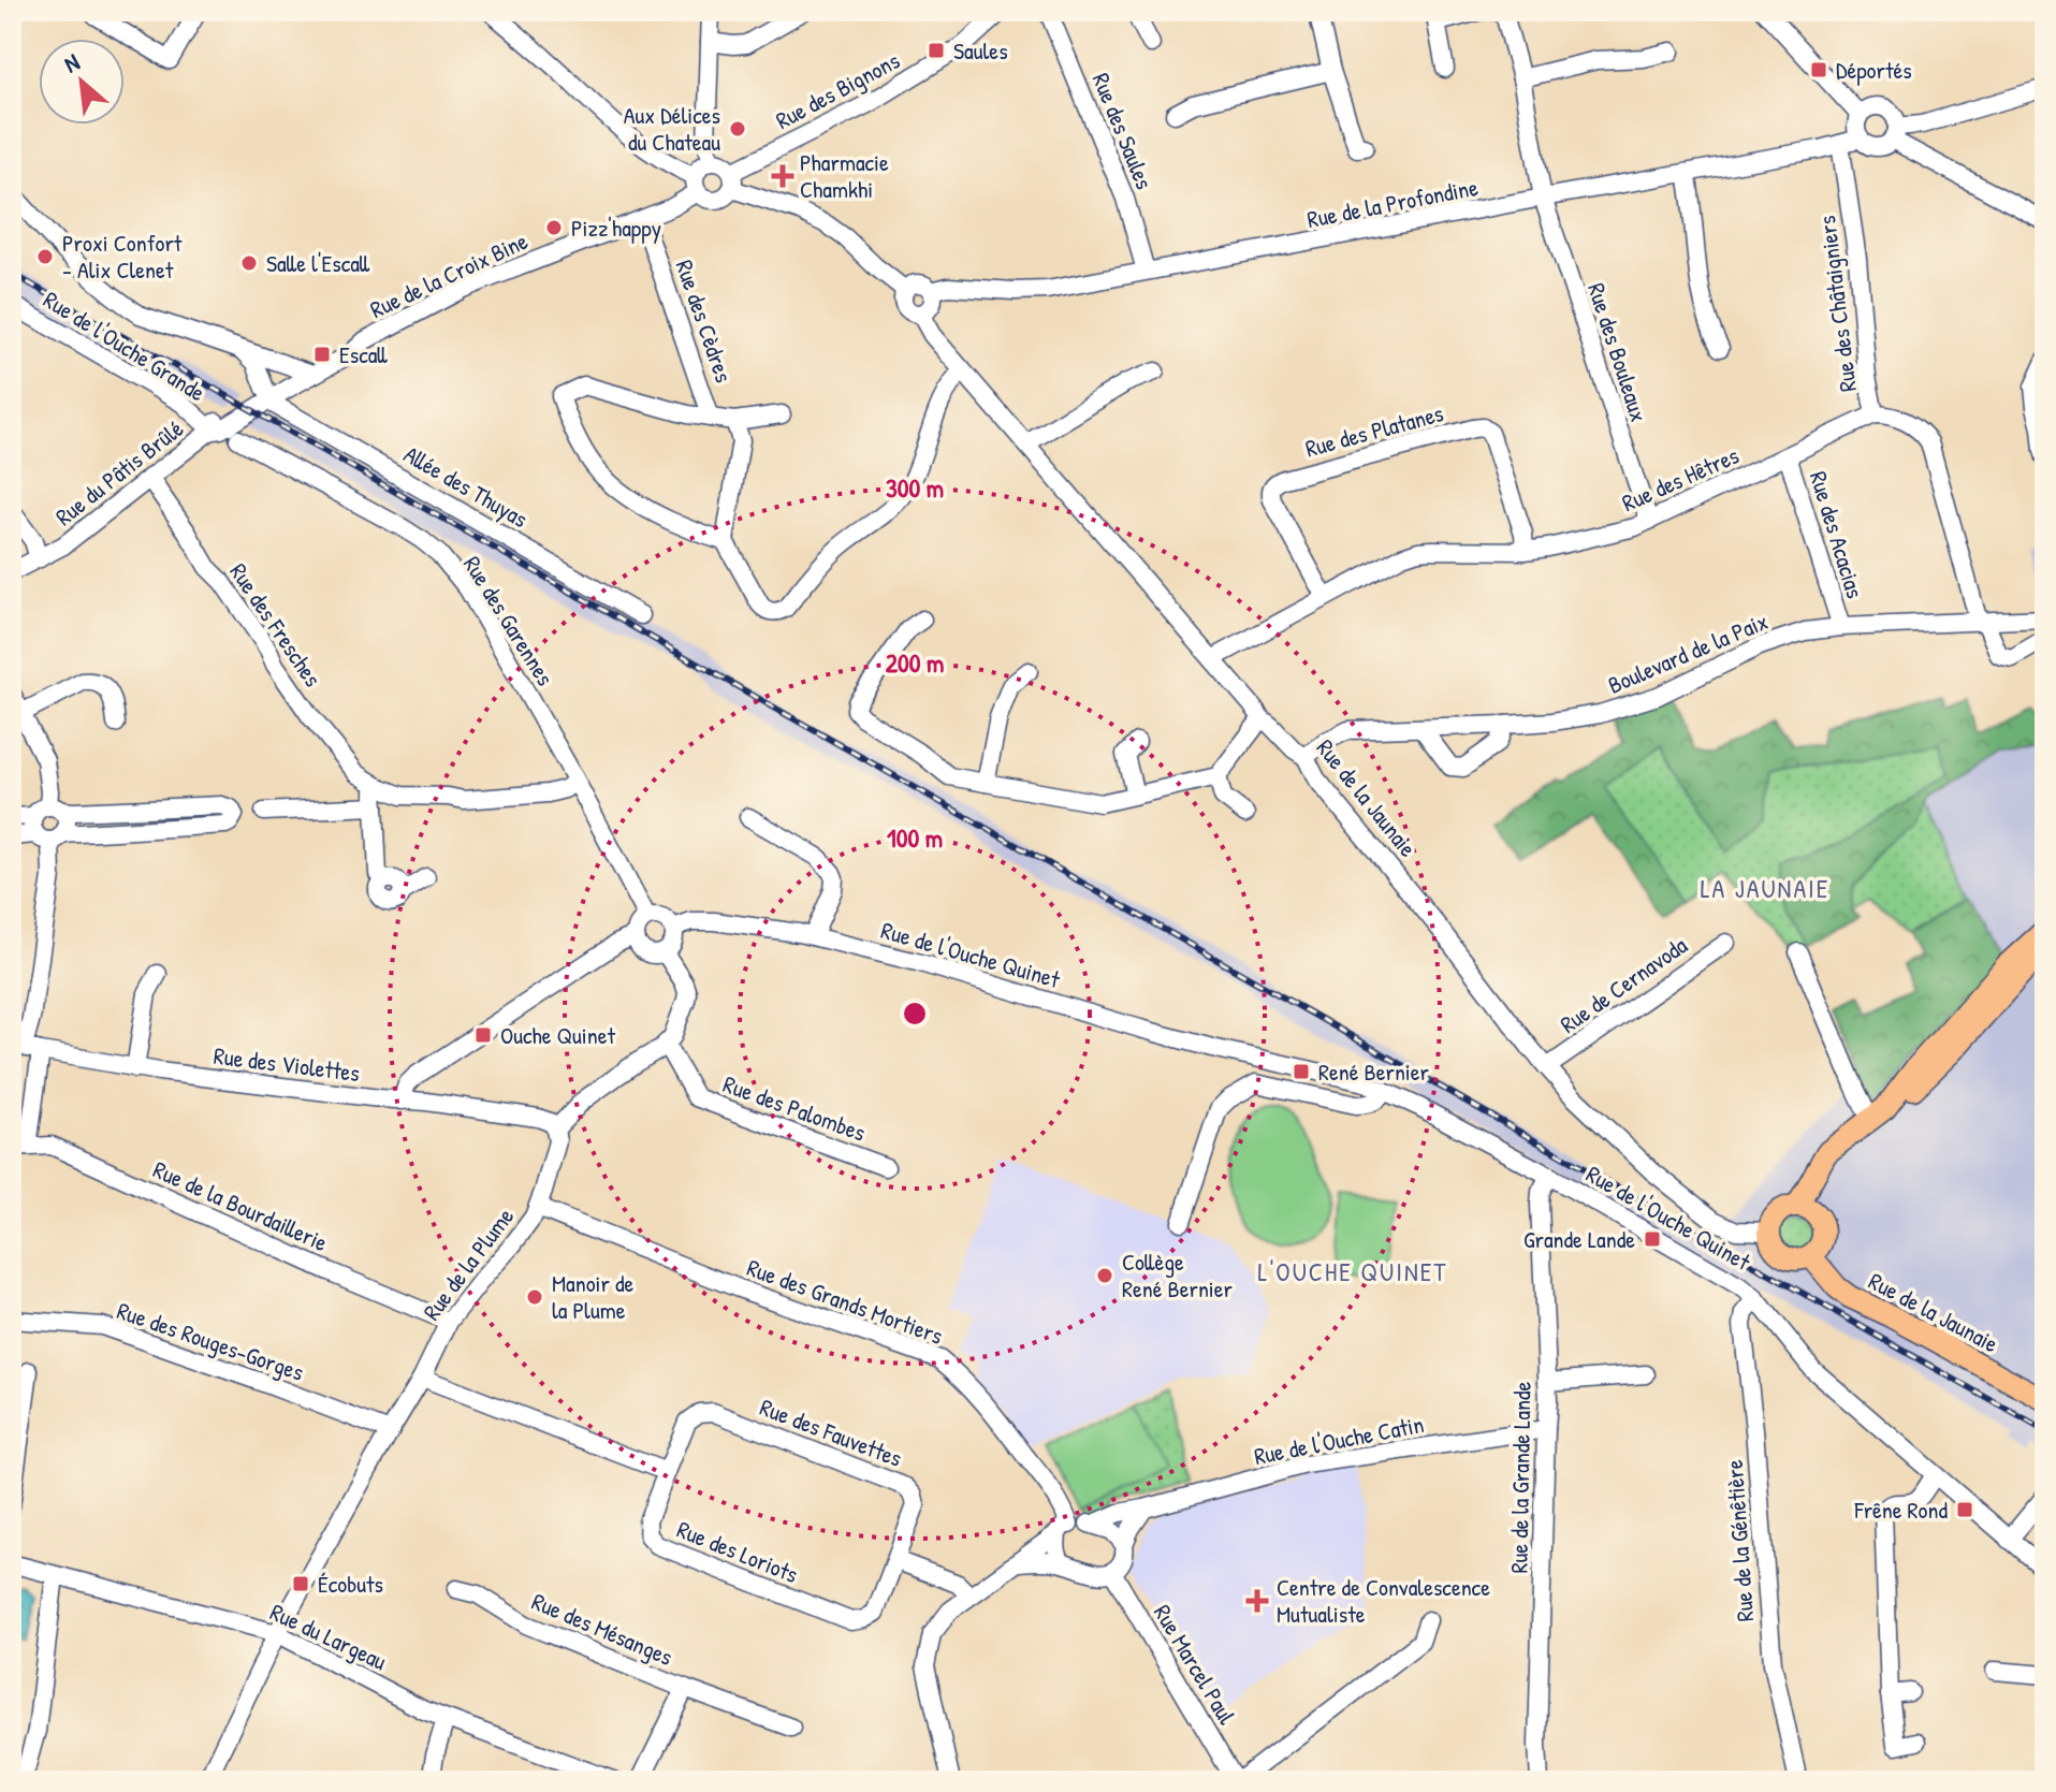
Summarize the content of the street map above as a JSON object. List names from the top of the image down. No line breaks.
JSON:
{"streets":{"main road":["Rue de la Jaunaie"],"street":["Rue des Bignons","Rue des Saules","Rue de la Profondine","Rue de la Croix Bine","Rue des Châtaigniers","Rue des Cèdres","Rue de l'Ouche Grande","Rue des Bouleaux","Rue des Platanes","Rue du Pâtis Brûlé","Rue des Hêtres","Allée des Thuyas","Rue des Acacias","Rue des Garennes","Rue des Fresches","Boulevard de la Paix","Rue de l'Ouche Quinet","Rue de Cernavoda","Rue des Violettes","Rue des Palombes","Rue de la Bourdaillerie","Rue de la Plume","Rue des Grands Mortiers","Rue des Rouges-Gorges","Rue des Fauvettes","Rue de l'Ouche Catin","Rue de la Grande Lande","Rue de la Génêtière","Rue des Loriots","Rue des Mésanges","Rue du Largeau","Rue Marcel Paul"]},"crossings":[["Rue des Bignons","Rue de la Croix Bine"],["Rue des Saules","Rue de la Profondine"],["Rue de la Profondine","Rue des Châtaigniers"],["Rue de la Profondine","Rue des Bouleaux"],["Rue de la Profondine","Rue de la Jaunaie"],["Rue de la Croix Bine","Rue des Cèdres"],["Rue de la Croix Bine","Rue du Pâtis Brûlé"],["Rue de la Croix Bine","Allée des Thuyas"],["Rue des Châtaigniers","Rue des Hêtres"],["Rue des Châtaigniers","Boulevard de la Paix"],["Rue de l'Ouche Grande","Rue du Pâtis Brûlé"],["Rue des Bouleaux","Rue des Hêtres"],["Rue des Platanes","Rue des Hêtres"],["Rue du Pâtis Brûlé","Allée des Thuyas"],["Rue du Pâtis Brûlé","Rue des Fresches"],["Rue des Hêtres","Rue des Acacias"],["Rue des Hêtres","Rue de la Jaunaie"],["Rue des Acacias","Boulevard de la Paix"],["Rue des Garennes","Rue des Fresches"],["Rue des Garennes","Rue de l'Ouche Quinet"],["Boulevard de la Paix","Rue de la Jaunaie"],["Rue de la Jaunaie","Rue de Cernavoda"],["Rue de l'Ouche Quinet","Rue de la Grande Lande"],["Rue de l'Ouche Quinet","Rue de la Génêtière"],["Rue des Violettes","Rue de la Plume"],["Rue de la Bourdaillerie","Rue de la Plume"],["Rue de la Plume","Rue des Grands Mortiers"],["Rue de la Plume","Rue des Rouges-Gorges"],["Rue de la Plume","Rue du Largeau"],["Rue des Grands Mortiers","Rue de l'Ouche Catin"],["Rue des Grands Mortiers","Rue Marcel Paul"],["Rue des Fauvettes","Rue des Loriots"],["Rue de l'Ouche Catin","Rue de la Grande Lande"],["Rue de l'Ouche Catin","Rue Marcel Paul"]],"districts":["LA JAUNAIE","L'OUCHE QUINET"],"places":{"transit":["Saules","Déportés","Escall","Ouche Quinet","René Bernier","Grande Lande","Frêne Rond","Écobuts"],"other":["Aux Délices du Chateau","Pizz'happy","Proxi Confort - Alix Clenet","Salle l'Escall","Collège René Bernier","Manoir de la Plume"],"health":["Pharmacie Chamkhi","Centre de Convalescence Mutualiste"]},"north":"top left","rings":["300 m","200 m","100 m"]}
